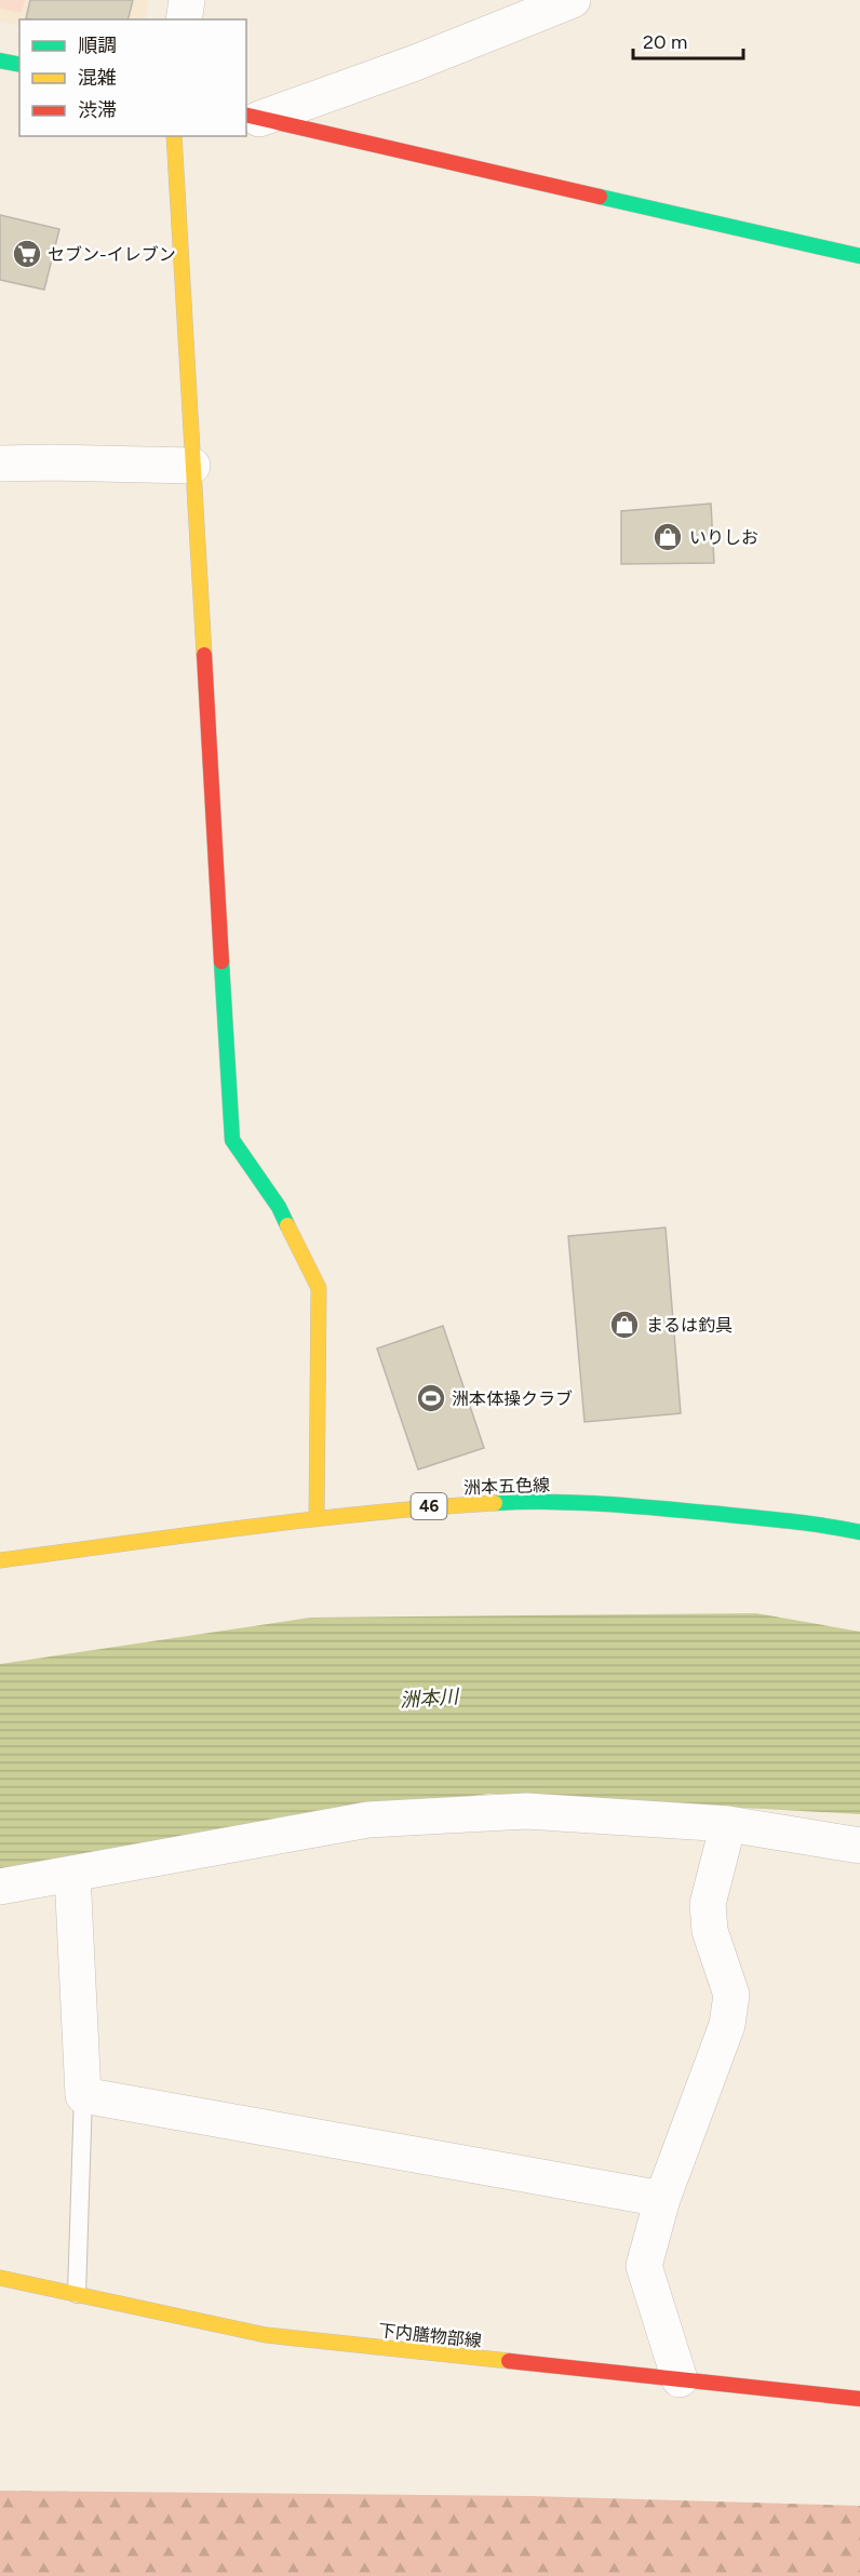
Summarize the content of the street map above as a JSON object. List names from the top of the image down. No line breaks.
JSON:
{"streets":{"street":["洲本五色線","46","下内膳物部線"]},"water":["洲本川"],"places":{"supermarket":["セブン-イレブン"],"shop":["いりしお","まるは釣具"],"sports":["洲本体操クラブ"]},"legend":["順調","混雑","渋滞"],"scale_bar":"20 m"}
